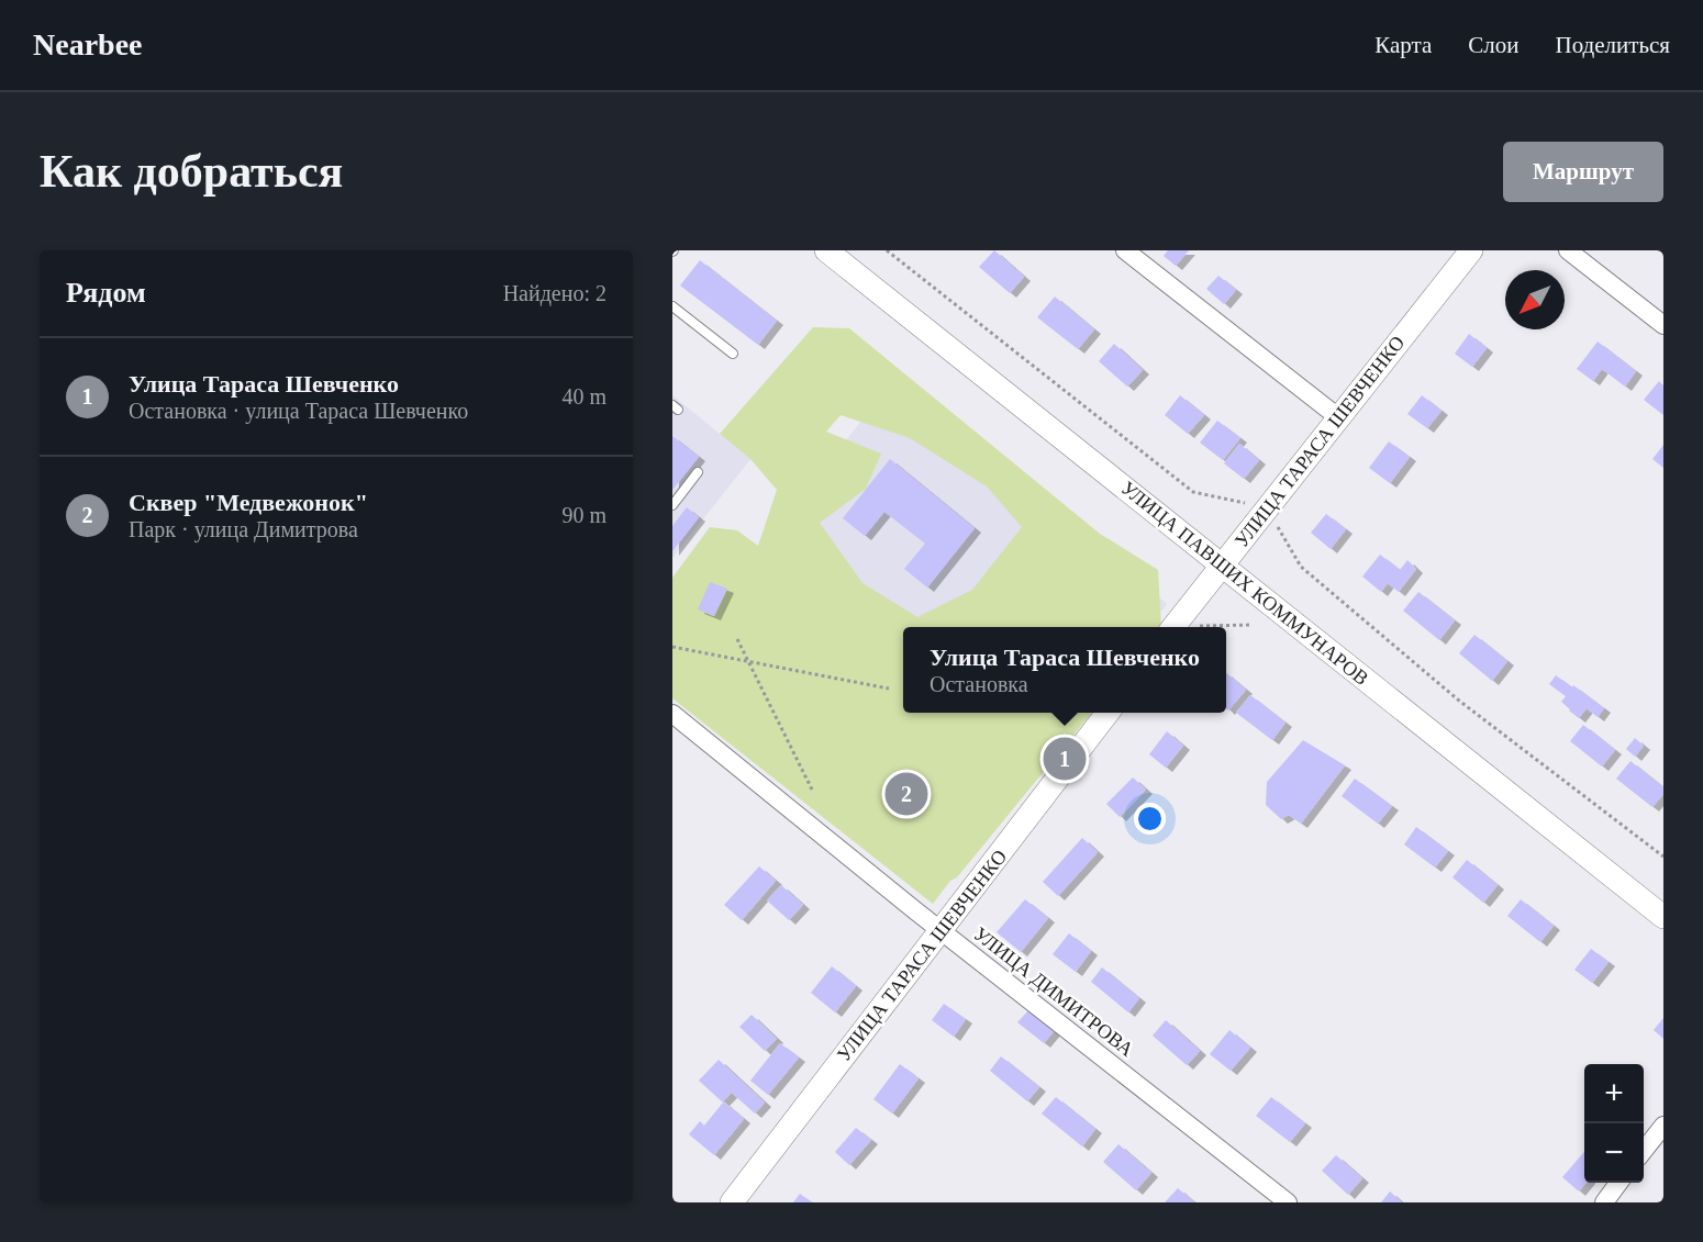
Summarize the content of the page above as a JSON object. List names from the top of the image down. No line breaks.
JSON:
{"streets":{"street":["УЛИЦА ТАРАСА ШЕВЧЕНКО","УЛИЦА ПАВШИХ КОММУНАРОВ","УЛИЦА ДИМИТРОВА"]},"crossings":[["УЛИЦА ТАРАСА ШЕВЧЕНКО","УЛИЦА ПАВШИХ КОММУНАРОВ"],["УЛИЦА ТАРАСА ШЕВЧЕНКО","УЛИЦА ДИМИТРОВА"]],"north":"bottom left","page":{"header":"Nearbee","nav":["Карта","Слои","Поделиться"],"buttons":"Маршрут","title":"Как добраться","heading":["Рядом","Найдено: 2"],"list":[{"mark":"1","name":"Улица Тараса Шевченко","note":"Остановка · улица Тараса Шевченко","value":"40 m"},{"mark":"2","name":"Сквер \"Медвежонок\"","note":"Парк · улица Димитрова","value":"90 m"}],"popup":["Улица Тараса Шевченко","Остановка"],"pins":["1","2"],"map_buttons":["+","−"]}}
